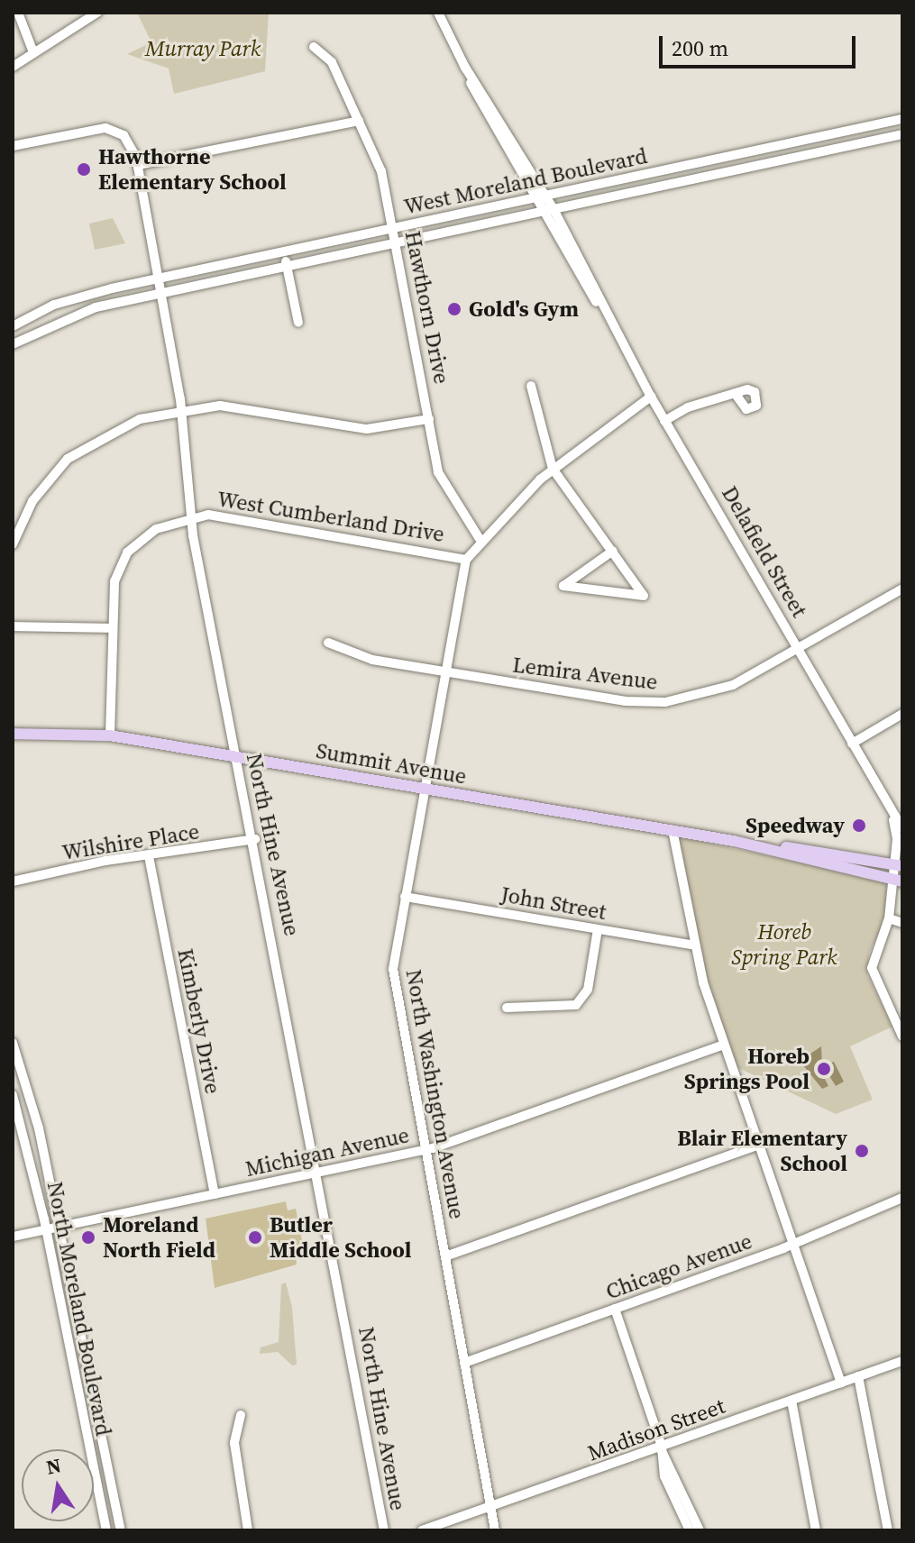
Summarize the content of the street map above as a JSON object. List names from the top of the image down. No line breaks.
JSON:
{"streets":{"main road":["Summit Avenue"],"street":["West Moreland Boulevard","Hawthorn Drive","West Cumberland Drive","Delafield Street","Lemira Avenue","Wilshire Place","North Hine Avenue","John Street","Kimberly Drive","North Washington Avenue","Michigan Avenue","Chicago Avenue","North Moreland Boulevard","Madison Street"]},"crossings":[["West Moreland Boulevard","Hawthorn Drive"],["West Moreland Boulevard","Delafield Street"],["West Moreland Boulevard","North Hine Avenue"],["West Cumberland Drive","Summit Avenue"],["West Cumberland Drive","North Hine Avenue"],["West Cumberland Drive","North Washington Avenue"],["Delafield Street","Lemira Avenue"],["Delafield Street","Summit Avenue"],["Lemira Avenue","North Washington Avenue"],["Summit Avenue","North Hine Avenue"],["Summit Avenue","North Washington Avenue"],["Wilshire Place","North Hine Avenue"],["Wilshire Place","Kimberly Drive"],["North Hine Avenue","Michigan Avenue"],["John Street","North Washington Avenue"],["Kimberly Drive","Michigan Avenue"],["North Washington Avenue","Michigan Avenue"],["North Washington Avenue","Chicago Avenue"],["North Washington Avenue","Madison Street"],["Michigan Avenue","North Moreland Boulevard"]],"parks":["Murray Park","Horeb Spring Park"],"places":["Hawthorne Elementary School","Gold's Gym","Speedway","Horeb Springs Pool","Blair Elementary School","Moreland North Field","Butler Middle School"],"scale_bar":"200 m","north":"top"}
